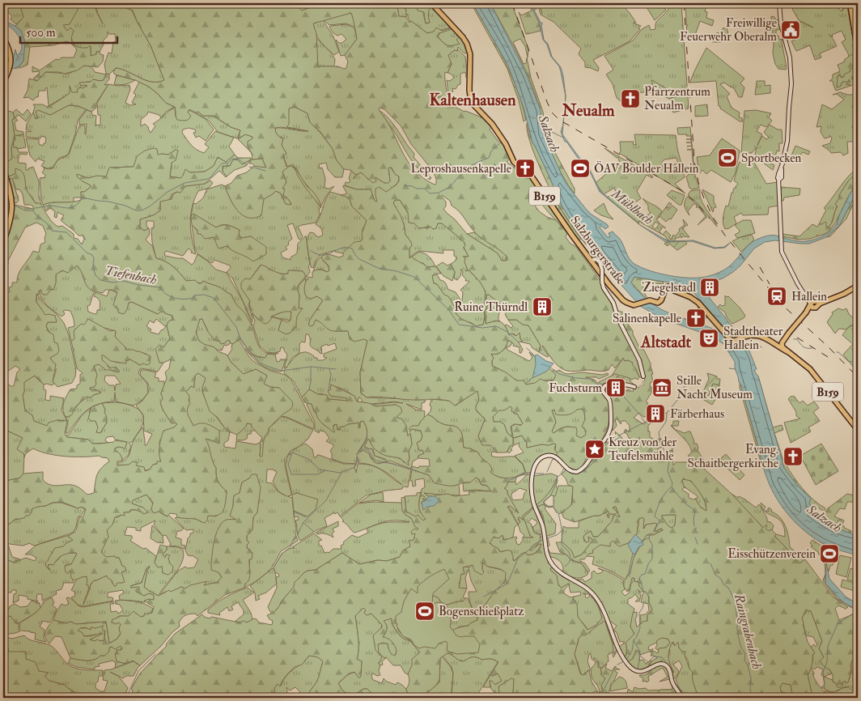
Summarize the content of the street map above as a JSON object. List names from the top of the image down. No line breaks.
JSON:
{"streets":{"main road":["B159","Salzburgerstraße"]},"crossings":[["B159","Salzburgerstraße"]],"districts":["Kaltenhausen","Neualm","Altstadt"],"water":["Salzach","Mühlbach","Tiefenbach","Raingrabenbach"],"places":{"public building":["Freiwillige Feuerwehr Oberalm"],"church":["Pfarrzentrum Neualm","Leproshausenkapelle","Salinenkapelle","Evang. Schaitbergerkirche"],"sports":["Sportbecken","ÖAV Boulder Hallein","Eisschützenverein","Bogenschießplatz"],"building":["Ziegelstadl","Ruine Thürndl","Fuchsturm","Färberhaus"],"station":["Hallein"],"theatre":["Stadttheater Hallein"],"museum":["Stille Nacht Museum"],"place":["Kreuz von der Teufelsmühle"]},"scale_bar":"500 m"}
